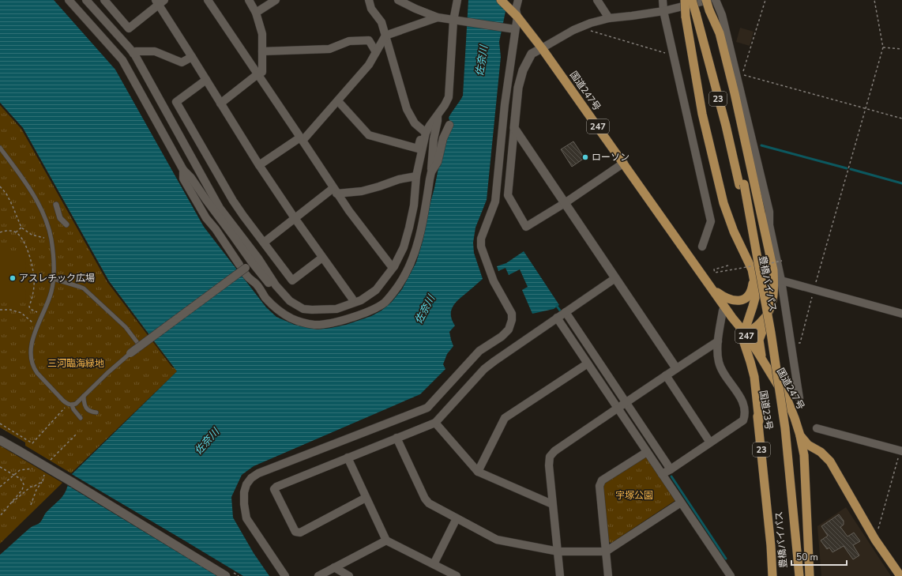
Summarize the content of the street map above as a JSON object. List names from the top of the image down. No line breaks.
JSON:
{"streets":{"highway":["国道247号","23","247","豊橋バイパス","国道23号"]},"crossings":[["国道247号","国道23号"]],"water":["佐奈川"],"parks":["三河臨海緑地","宇塚公園"],"places":["ローソン","アスレチック広場"],"scale_bar":"50 m"}
